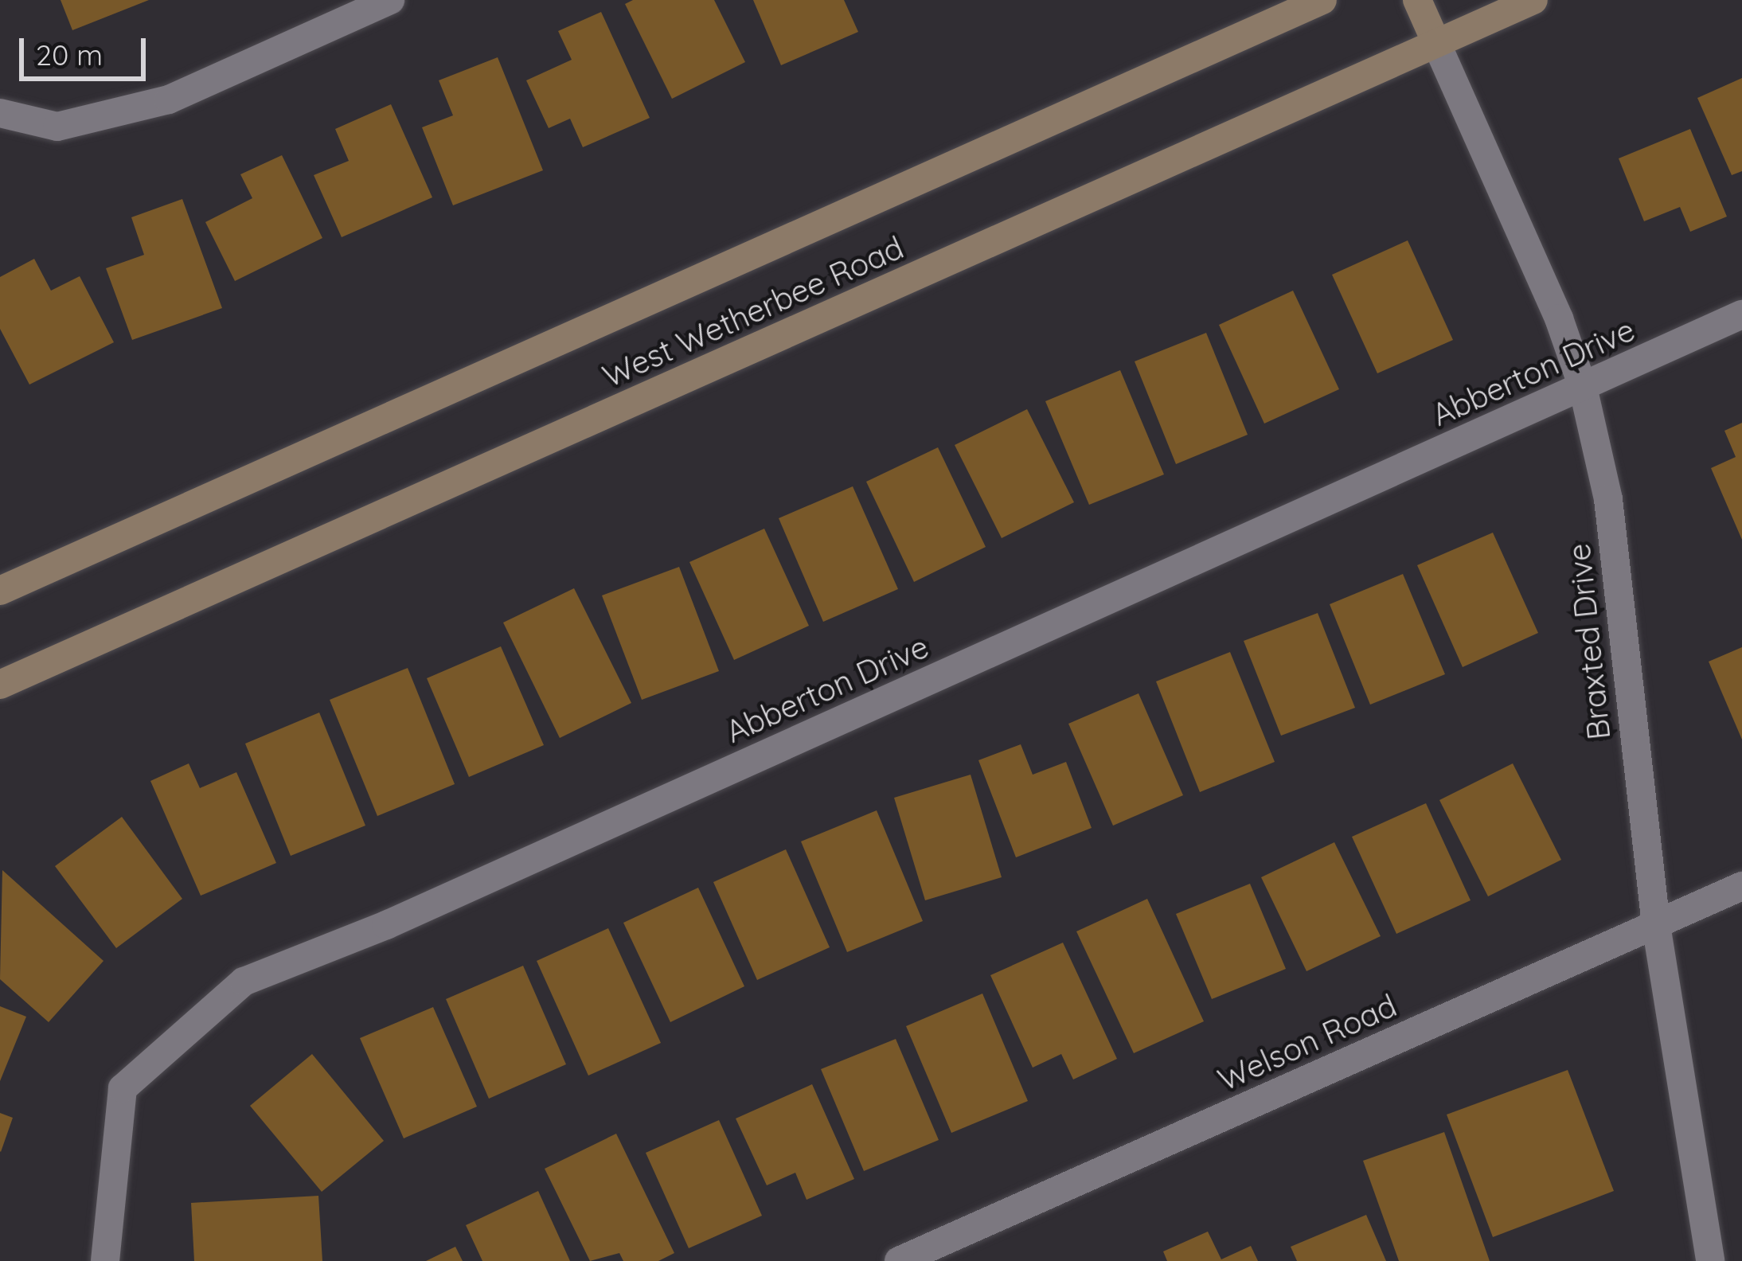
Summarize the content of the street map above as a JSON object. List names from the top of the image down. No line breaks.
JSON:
{"streets":{"street":["West Wetherbee Road","Abberton Drive","Braxted Drive","Welson Road"]},"crossings":[["West Wetherbee Road","Braxted Drive"],["Abberton Drive","Braxted Drive"],["Braxted Drive","Welson Road"]],"scale_bar":"20 m"}
